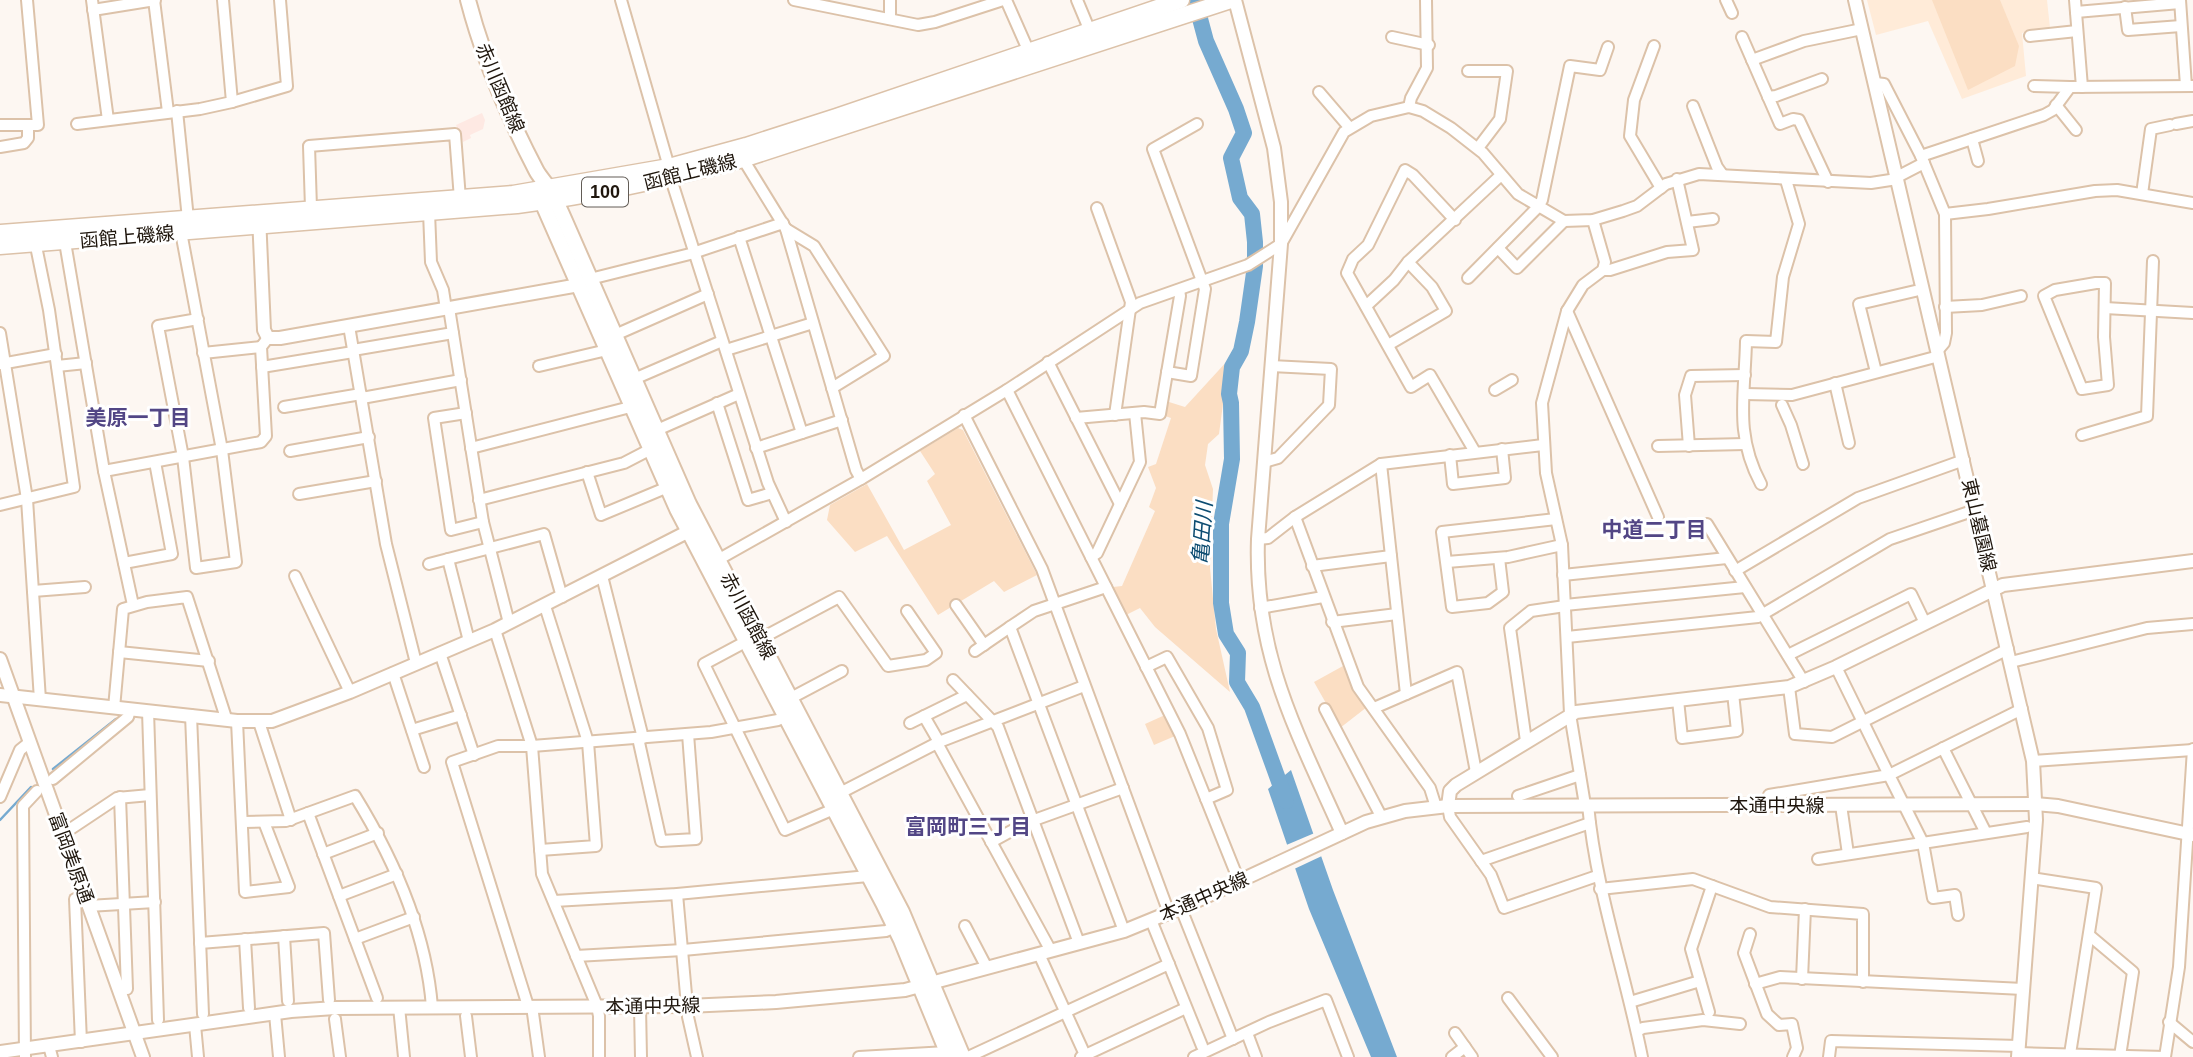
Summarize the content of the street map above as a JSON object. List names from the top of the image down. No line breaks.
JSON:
{"streets":{"main road":["赤川函館線","函館上磯線","100"],"street":["東山墓園線","本通中央線","富岡美原通"]},"crossings":[["赤川函館線","函館上磯線"],["赤川函館線","本通中央線"],["東山墓園線","本通中央線"],["本通中央線","富岡美原通"]],"districts":["美原一丁目","中道二丁目","富岡町三丁目"],"water":["亀田川"]}
